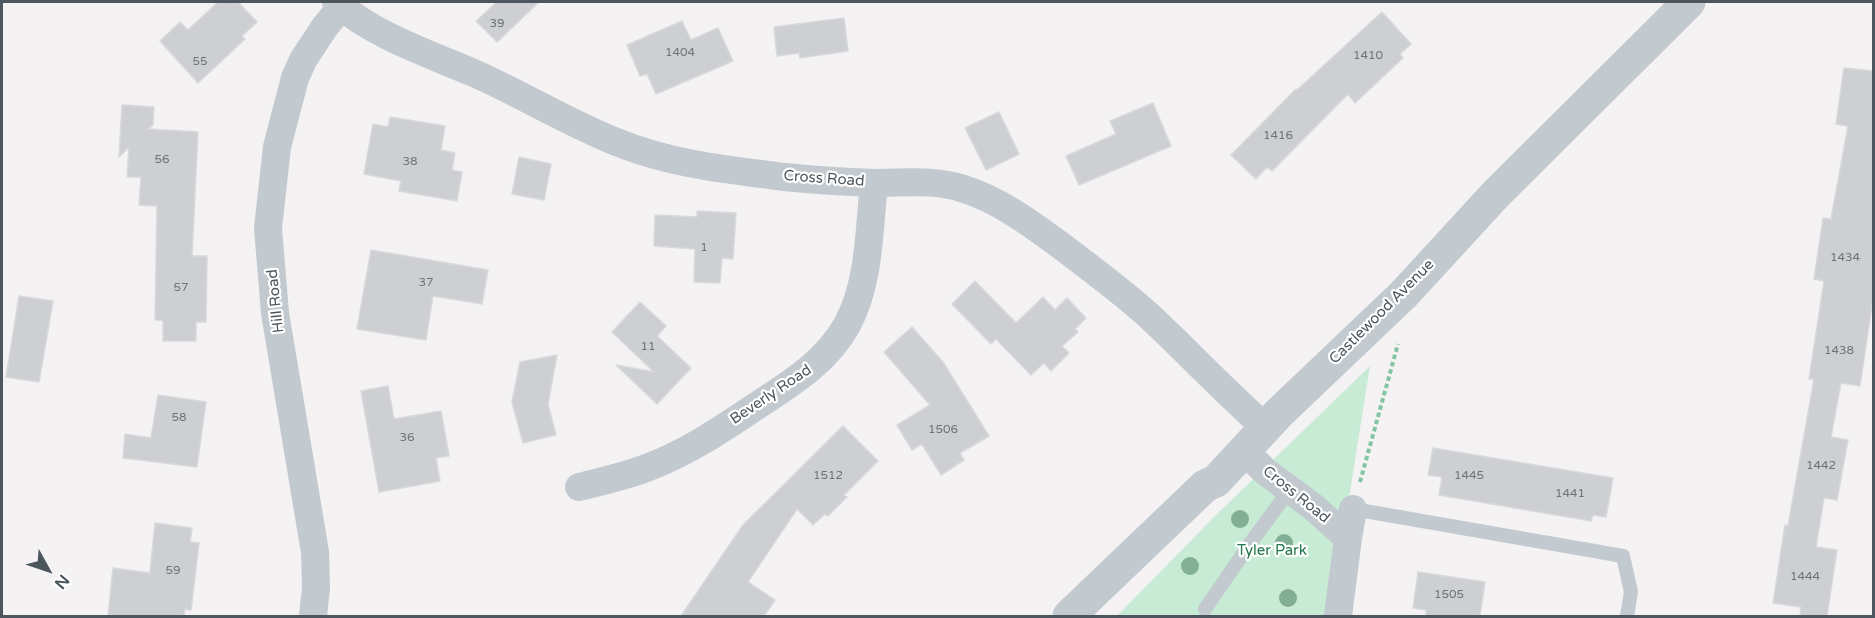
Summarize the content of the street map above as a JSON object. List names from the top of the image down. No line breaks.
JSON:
{"streets":{"street":["Cross Road","Hill Road","Castlewood Avenue","Beverly Road"]},"crossings":[["Cross Road","Hill Road"],["Cross Road","Castlewood Avenue"],["Cross Road","Beverly Road"]],"parks":["Tyler Park"],"house_numbers":["39","1404","1410","55","1416","56","38","1","1434","37","57","11","1438","58","1506","36","1442","1512","1445","1441","59","1444","1505"],"north":"bottom right"}
